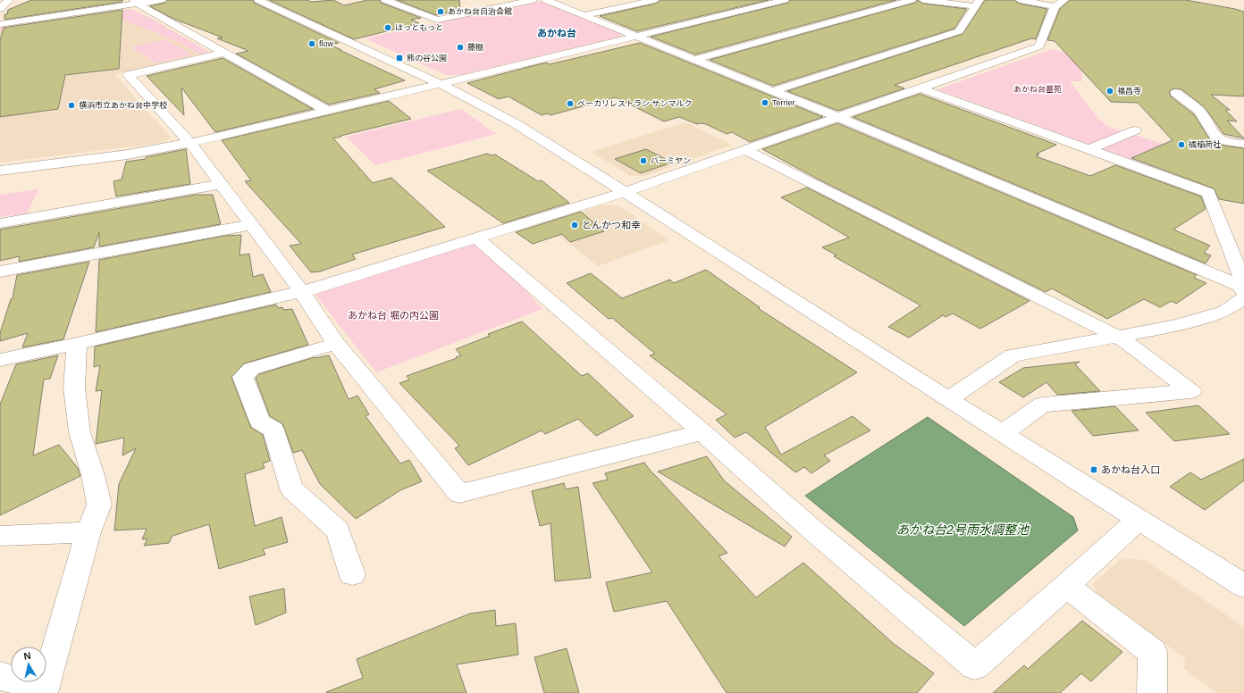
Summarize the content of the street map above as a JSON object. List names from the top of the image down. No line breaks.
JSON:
{"districts":["あかね台"],"water":["あかね台2号雨水調整池"],"parks":["あかね台墓苑","あかね台 堀の内公園"],"places":{"other":["あかね台自治会館","ほっともっと","flow","藤棚","福昌寺","Terrier","ベーカリレストラン サンマルク","横浜市立あかね台中学校","橘稲荷社","バーミヤン","とんかつ和幸"],"transit":["熊の谷公園","あかね台入口"]},"north":"top"}
